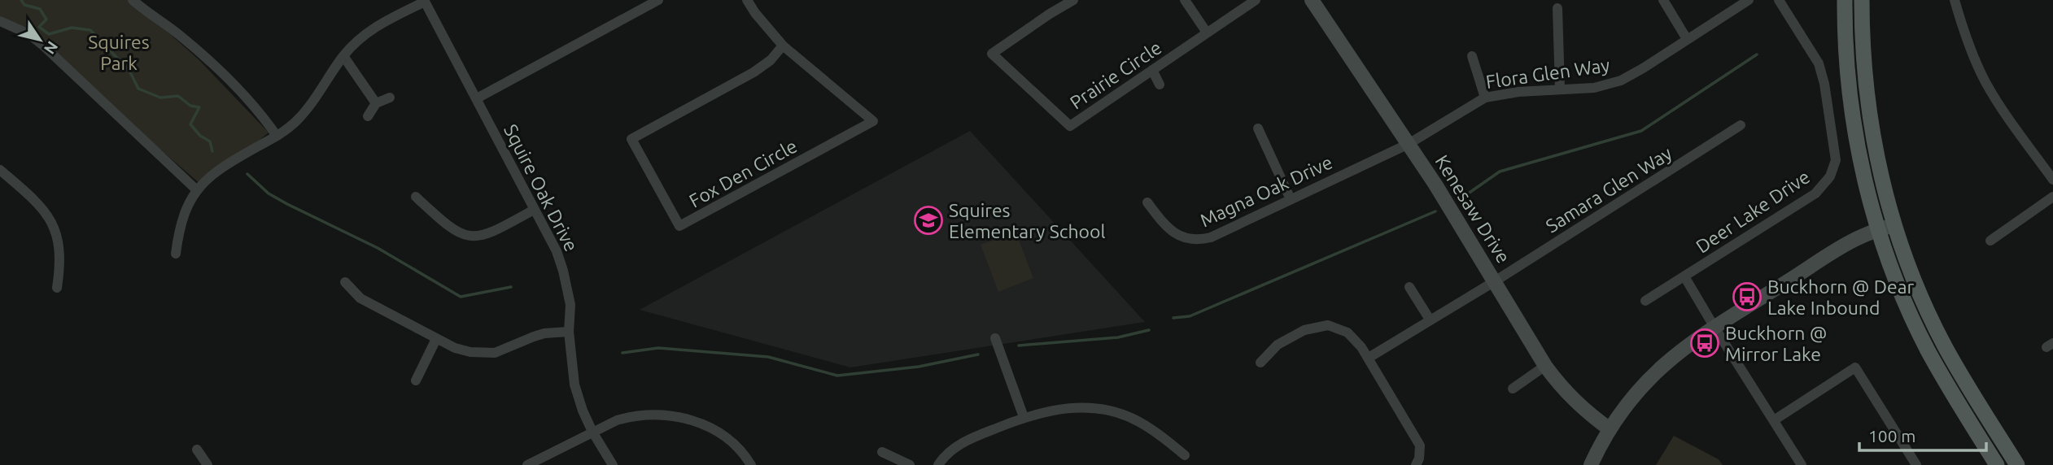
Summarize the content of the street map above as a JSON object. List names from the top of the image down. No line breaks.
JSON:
{"streets":{"street":["Flora Glen Way","Prairie Circle","Fox Den Circle","Squire Oak Drive","Samara Glen Way","Magna Oak Drive","Kenesaw Drive","Deer Lake Drive"]},"crossings":[["Flora Glen Way","Magna Oak Drive"],["Flora Glen Way","Kenesaw Drive"],["Samara Glen Way","Kenesaw Drive"],["Magna Oak Drive","Kenesaw Drive"]],"parks":["Squires Park"],"places":{"school or university":["Squires Elementary School"],"bus stop":["Buckhorn @ Dear Lake Inbound","Buckhorn @ Mirror Lake"]},"scale_bar":"100 m","north":"bottom right"}
